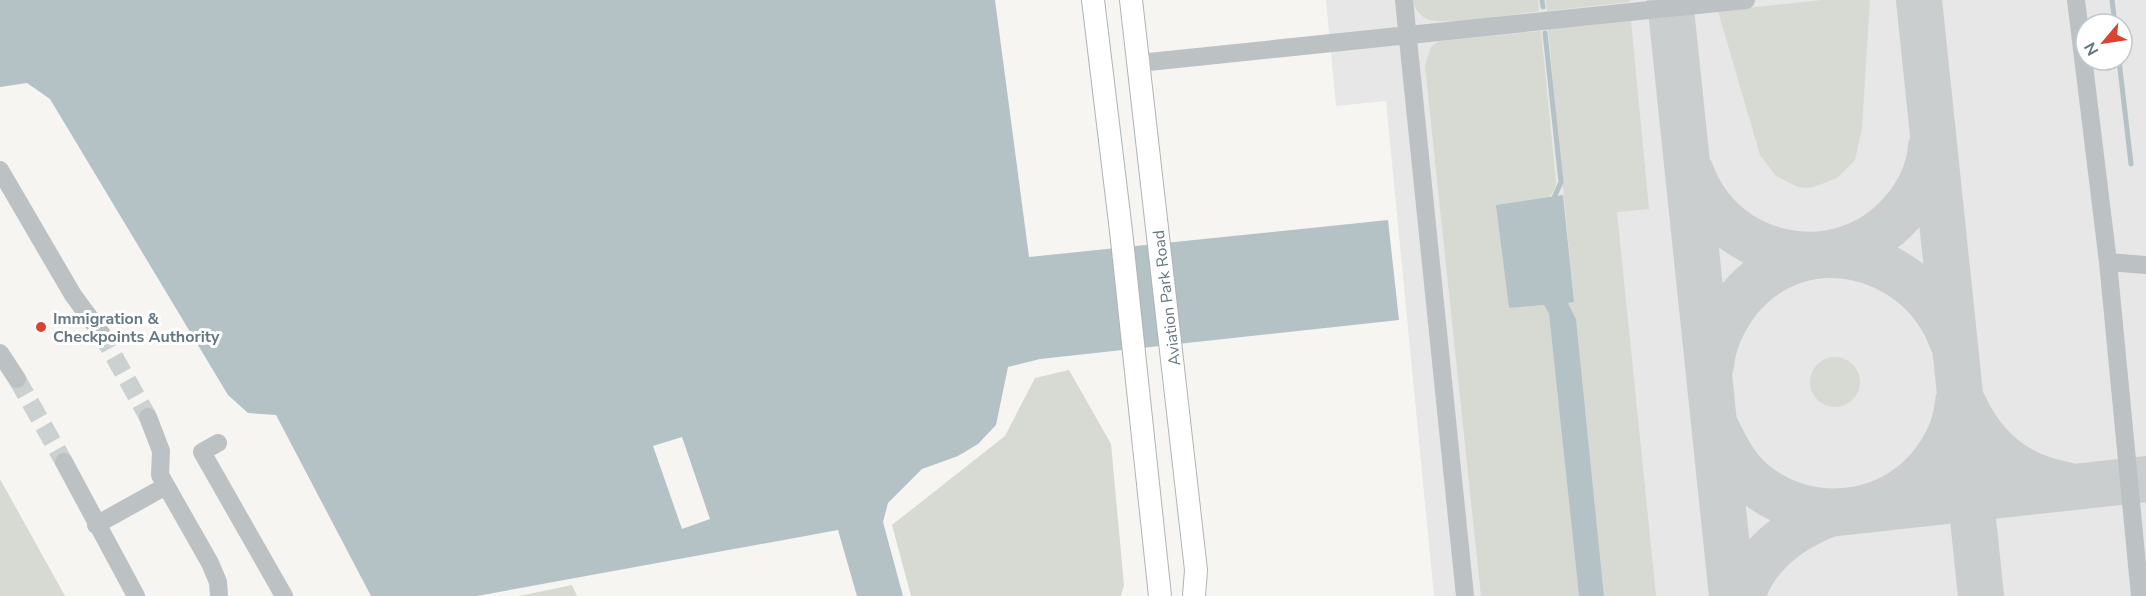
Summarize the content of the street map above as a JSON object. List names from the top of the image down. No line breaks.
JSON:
{"streets":{"main road":["Aviation Park Road"]},"places":["Immigration & Checkpoints Authority"],"north":"bottom left"}
